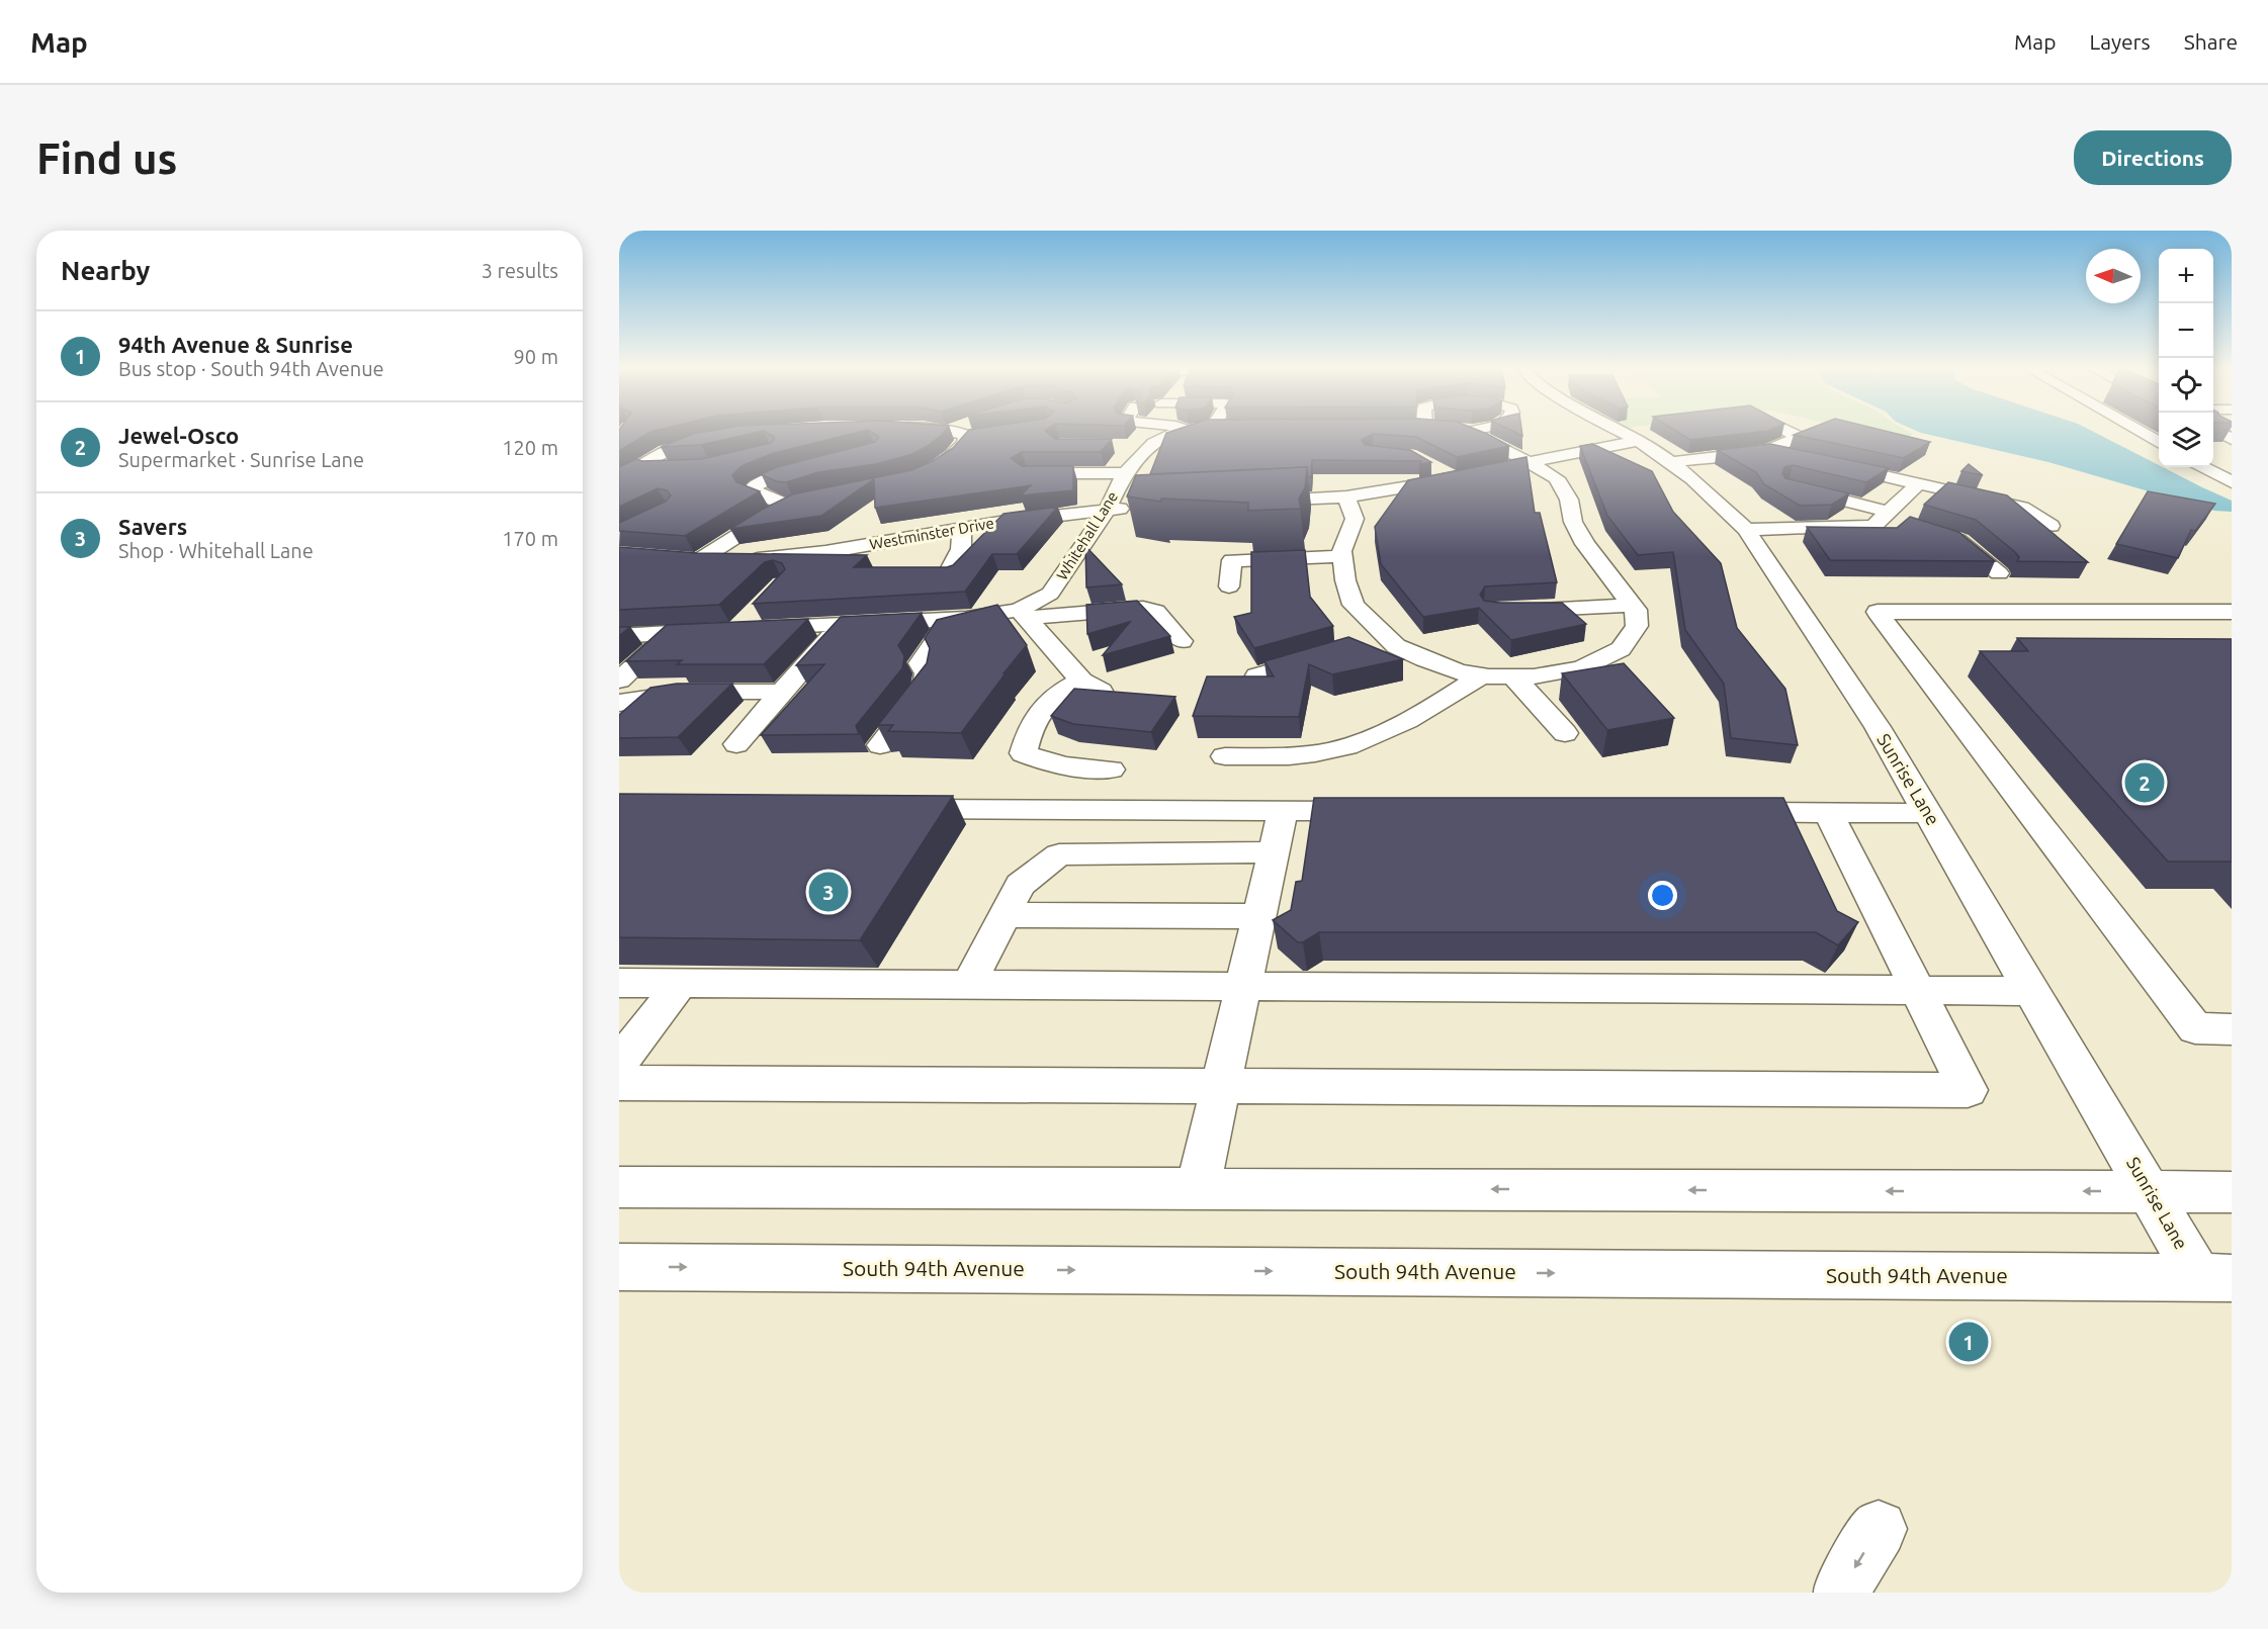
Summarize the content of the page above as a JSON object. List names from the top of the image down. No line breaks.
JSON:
{"streets":{"street":["Westminster Drive","Whitehall Lane","Sunrise Lane","South 94th Avenue"]},"crossings":[["Westminster Drive","Whitehall Lane"],["Sunrise Lane","South 94th Avenue"]],"north":"left","page":{"header":"Map","nav":["Map","Layers","Share"],"buttons":"Directions","title":"Find us","heading":["Nearby","3 results"],"map_buttons":["+","−"],"list":[{"mark":"1","name":"94th Avenue & Sunrise","note":"Bus stop · South 94th Avenue","value":"90 m"},{"mark":"2","name":"Jewel-Osco","note":"Supermarket · Sunrise Lane","value":"120 m"},{"mark":"3","name":"Savers","note":"Shop · Whitehall Lane","value":"170 m"}],"pins":["2","3","1"]}}
